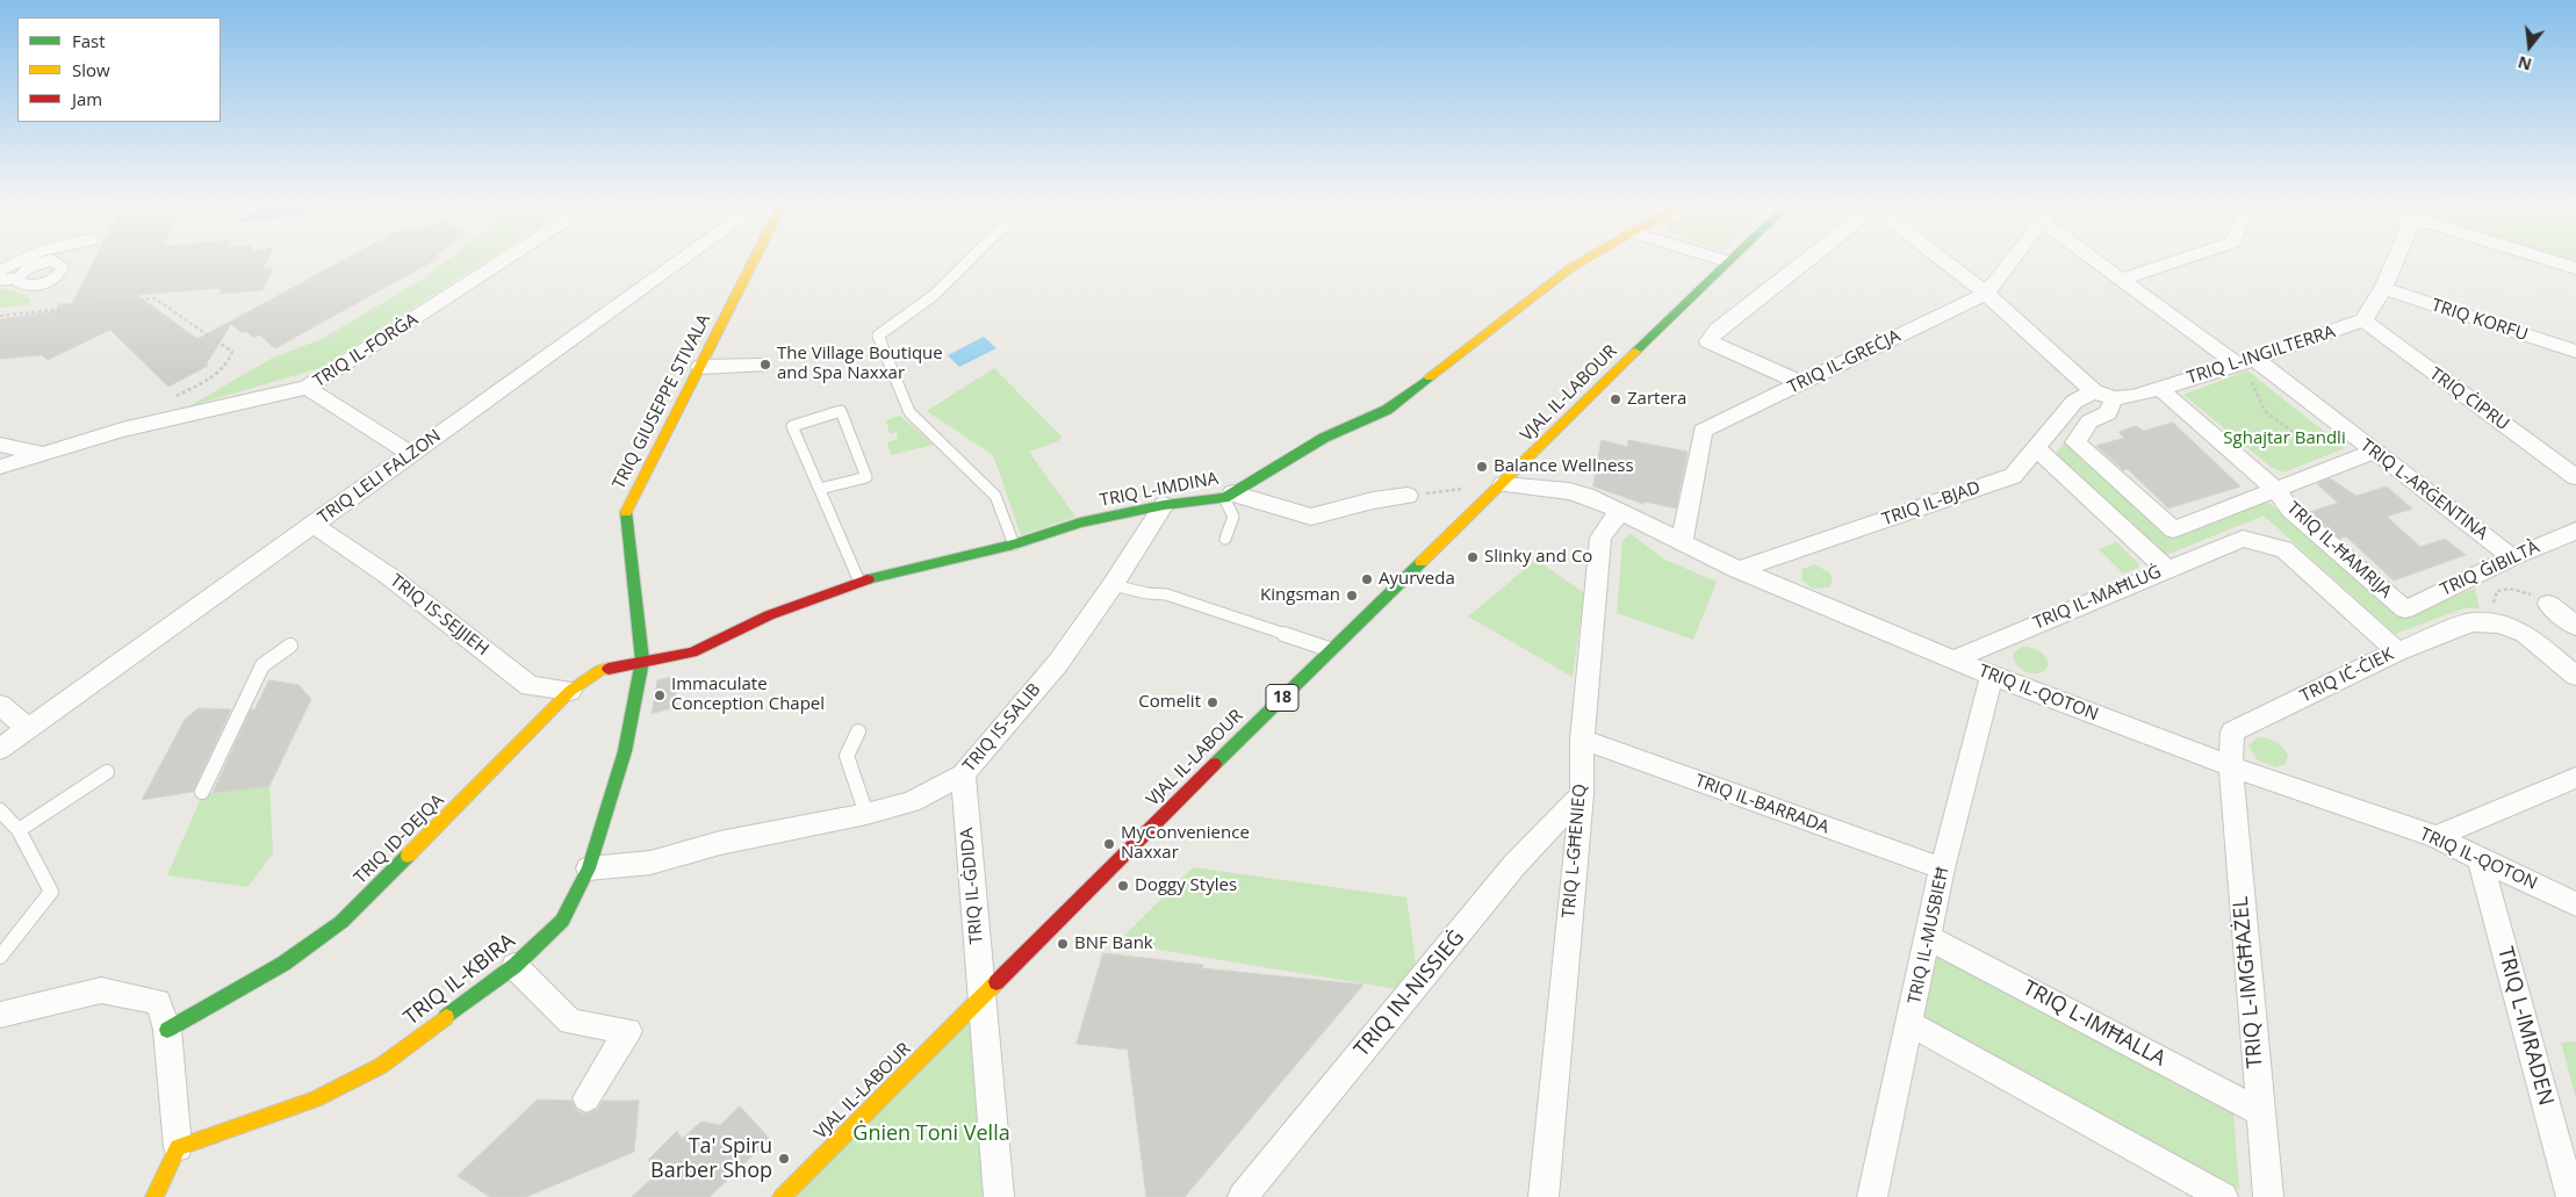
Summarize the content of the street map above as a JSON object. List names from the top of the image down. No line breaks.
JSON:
{"streets":{"street":["TRIQ KORFU","TRIQ IL-FORĠA","TRIQ L-INGILTERRA","TRIQ IL-GREĊJA","VJAL IL-LABOUR","TRIQ ĊIPRU","TRIQ GIUSEPPE STIVALA","TRIQ LELI FALZON","TRIQ L-IMDINA","TRIQ L-ARĠENTINA","TRIQ IL-BJAD","TRIQ IL-ĦAMRIJA","TRIQ ĠIBILTÀ","TRIQ IL-MAĦLUĠ","TRIQ IS-SEJJIEH","TRIQ IĊ-ĊIEK","TRIQ IL-QOTON","18","TRIQ IS-SALIB","TRIQ IL-BARRADA","TRIQ ID-DEJQA","TRIQ L-GĦENIEQ","TRIQ IL-ĠDIDA","TRIQ IL-MUSBIEĦ","TRIQ IL-KBIRA","TRIQ L-IMGĦAŻEL","TRIQ IN-NISSIEĠ","TRIQ L-IMĦALLA","TRIQ L-IMRADEN"]},"crossings":[["TRIQ L-INGILTERRA","TRIQ ĊIPRU"],["TRIQ L-INGILTERRA","TRIQ L-ARĠENTINA"],["TRIQ L-INGILTERRA","TRIQ IL-ĦAMRIJA"],["TRIQ IL-GREĊJA","TRIQ IL-QOTON"],["VJAL IL-LABOUR","TRIQ IL-QOTON"],["VJAL IL-LABOUR","TRIQ IL-ĠDIDA"],["TRIQ GIUSEPPE STIVALA","TRIQ L-IMDINA"],["TRIQ GIUSEPPE STIVALA","TRIQ ID-DEJQA"],["TRIQ GIUSEPPE STIVALA","TRIQ IL-KBIRA"],["TRIQ LELI FALZON","TRIQ IS-SEJJIEH"],["TRIQ L-IMDINA","TRIQ IS-SALIB"],["TRIQ L-IMDINA","TRIQ ID-DEJQA"],["TRIQ L-IMDINA","TRIQ IL-KBIRA"],["TRIQ L-ARĠENTINA","TRIQ IL-ĦAMRIJA"],["TRIQ L-ARĠENTINA","TRIQ ĠIBILTÀ"],["TRIQ IL-BJAD","TRIQ IL-QOTON"],["TRIQ IL-ĦAMRIJA","TRIQ ĠIBILTÀ"],["TRIQ IL-MAĦLUĠ","TRIQ IĊ-ĊIEK"],["TRIQ IL-MAĦLUĠ","TRIQ IL-QOTON"],["TRIQ IS-SEJJIEH","TRIQ ID-DEJQA"],["TRIQ IĊ-ĊIEK","TRIQ IL-QOTON"],["TRIQ IĊ-ĊIEK","TRIQ L-IMGĦAŻEL"],["TRIQ IL-QOTON","TRIQ L-GĦENIEQ"],["TRIQ IL-QOTON","TRIQ IL-MUSBIEĦ"],["TRIQ IL-QOTON","TRIQ L-IMGĦAŻEL"],["TRIQ IL-QOTON","TRIQ L-IMRADEN"],["TRIQ IS-SALIB","TRIQ IL-ĠDIDA"],["TRIQ IS-SALIB","TRIQ IL-KBIRA"],["TRIQ IL-BARRADA","TRIQ L-GĦENIEQ"],["TRIQ IL-BARRADA","TRIQ IL-MUSBIEĦ"],["TRIQ ID-DEJQA","TRIQ IL-KBIRA"],["TRIQ L-GĦENIEQ","TRIQ IN-NISSIEĠ"],["TRIQ IL-MUSBIEĦ","TRIQ L-IMĦALLA"],["TRIQ L-IMGĦAŻEL","TRIQ L-IMĦALLA"]],"parks":["Sghajtar Bandli","Ġnien Toni Vella"],"places":["The Village Boutique and Spa Naxxar","Zartera","Balance Wellness","Slinky and Co","Ayurveda","Kingsman","Immaculate Conception Chapel","Comelit","MyConvenience Naxxar","Doggy Styles","BNF Bank","Ta' Spiru Barber Shop"],"legend":["Fast","Slow","Jam"],"north":"bottom"}
